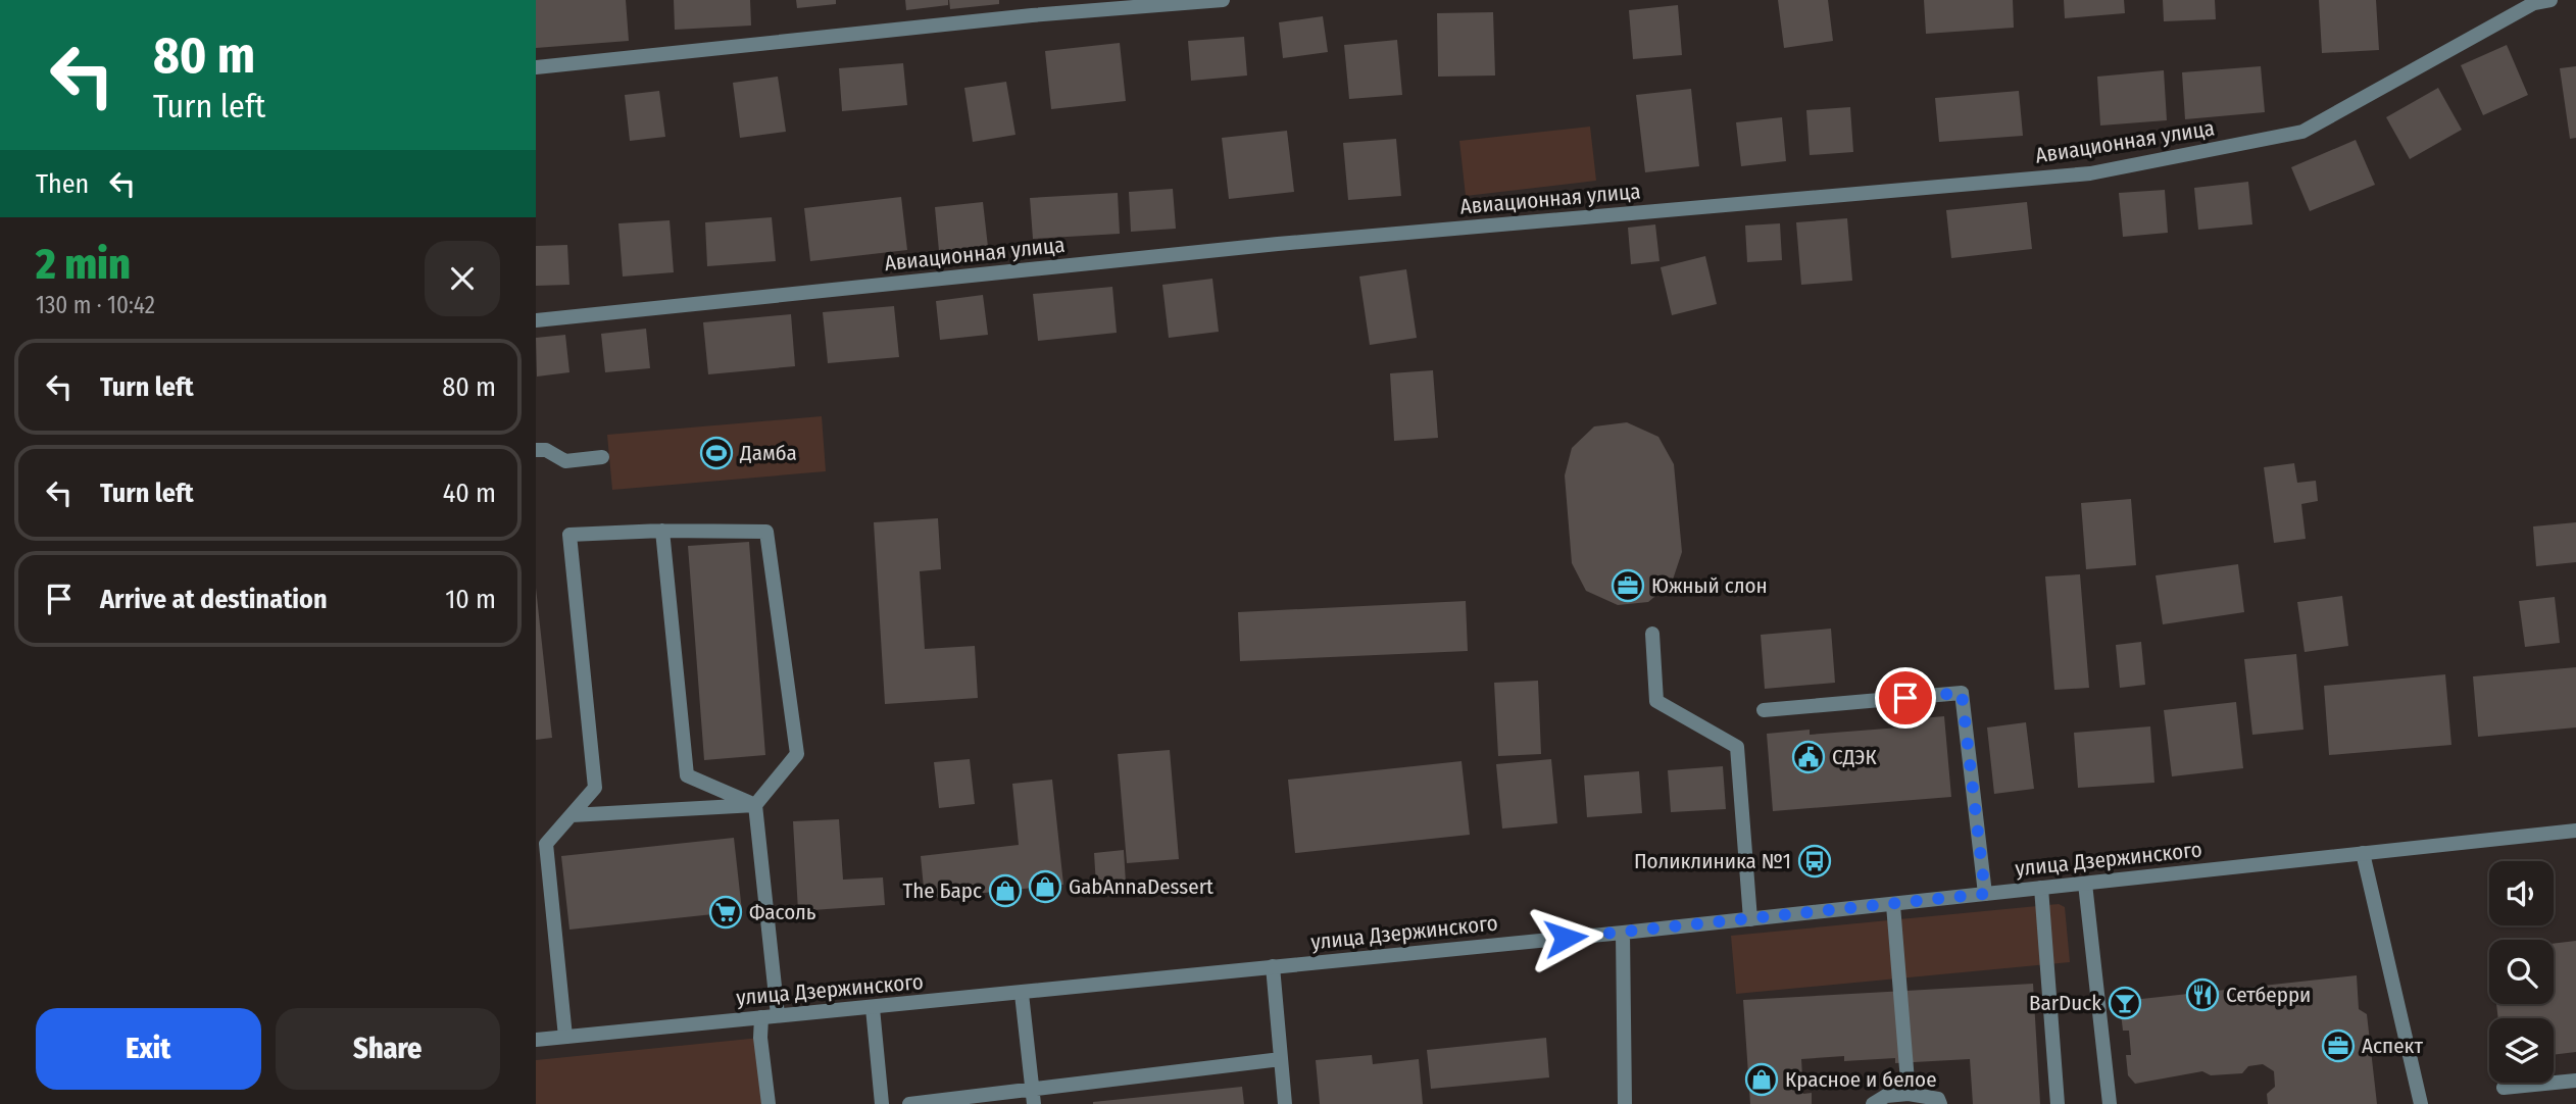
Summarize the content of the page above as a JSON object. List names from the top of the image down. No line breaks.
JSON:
{"streets":{"street":["Авиационная улица","улица Дзержинского"]},"places":{"sports":["Дамба"],"office":["Южный слон","Аспект"],"public building":["СДЭК"],"bus stop":["Поликлиника №1"],"shop":["GabAnnaDessert","The Барс","Красное и белое"],"supermarket":["Фасоль"],"restaurant":["Сетберри"],"bar":["BarDuck"]},"page":{"turn":["80 m","Turn left"],"then":"Then","heading":["2 min","130 m · 10:42"],"list":[{"name":"Turn left","value":"80 m"},{"name":"Turn left","value":"40 m"},{"name":"Arrive at destination","value":"10 m"}],"buttons":["Exit","Share"]}}
